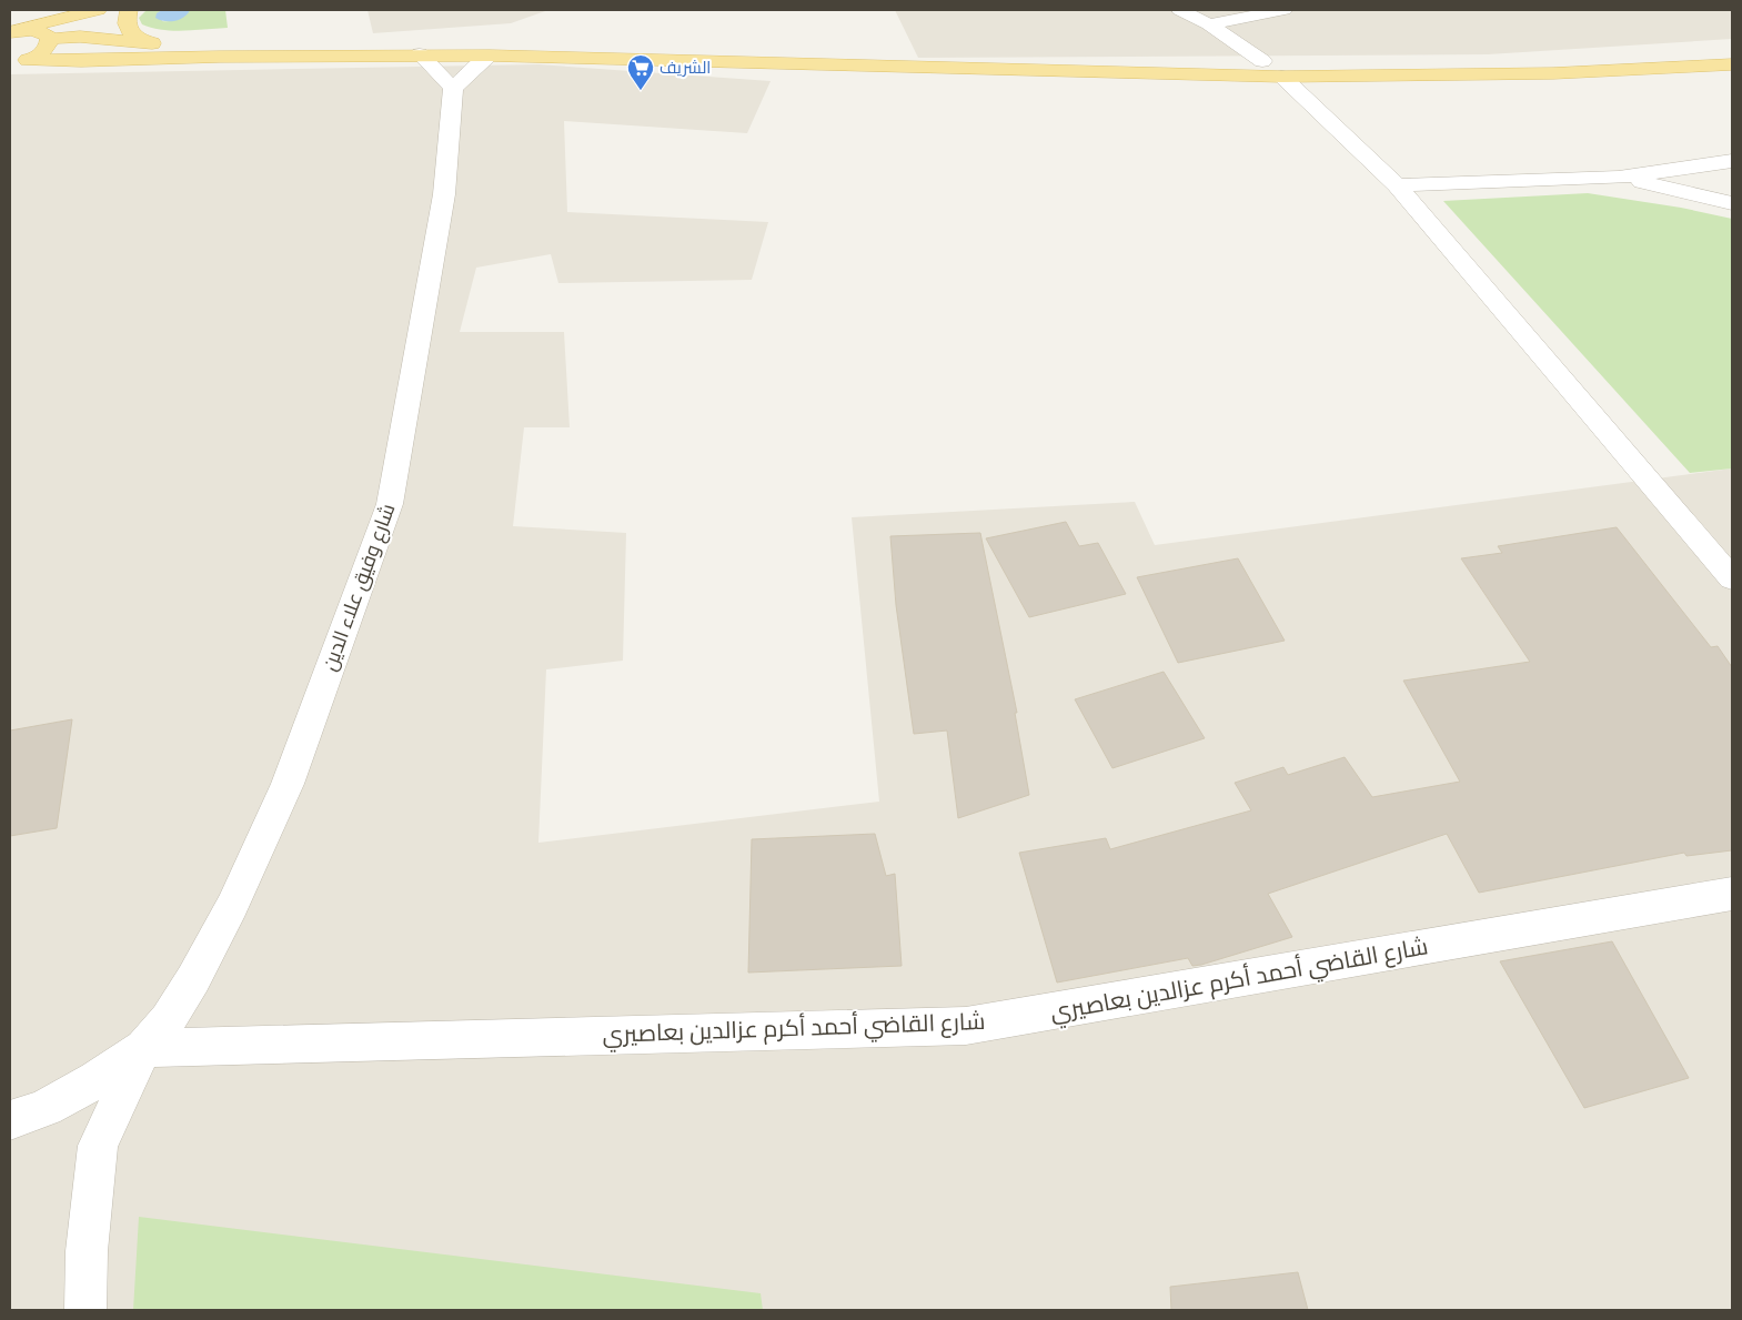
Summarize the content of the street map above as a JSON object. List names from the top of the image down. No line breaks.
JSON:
{"streets":{"street":["شارع وفيق علاء الدين","شارع القاضي أحمد أكرم عزالدين بعاصيري"]},"crossings":[["شارع وفيق علاء الدين","شارع القاضي أحمد أكرم عزالدين بعاصيري"]],"places":{"supermarket":["الشريف"]}}
